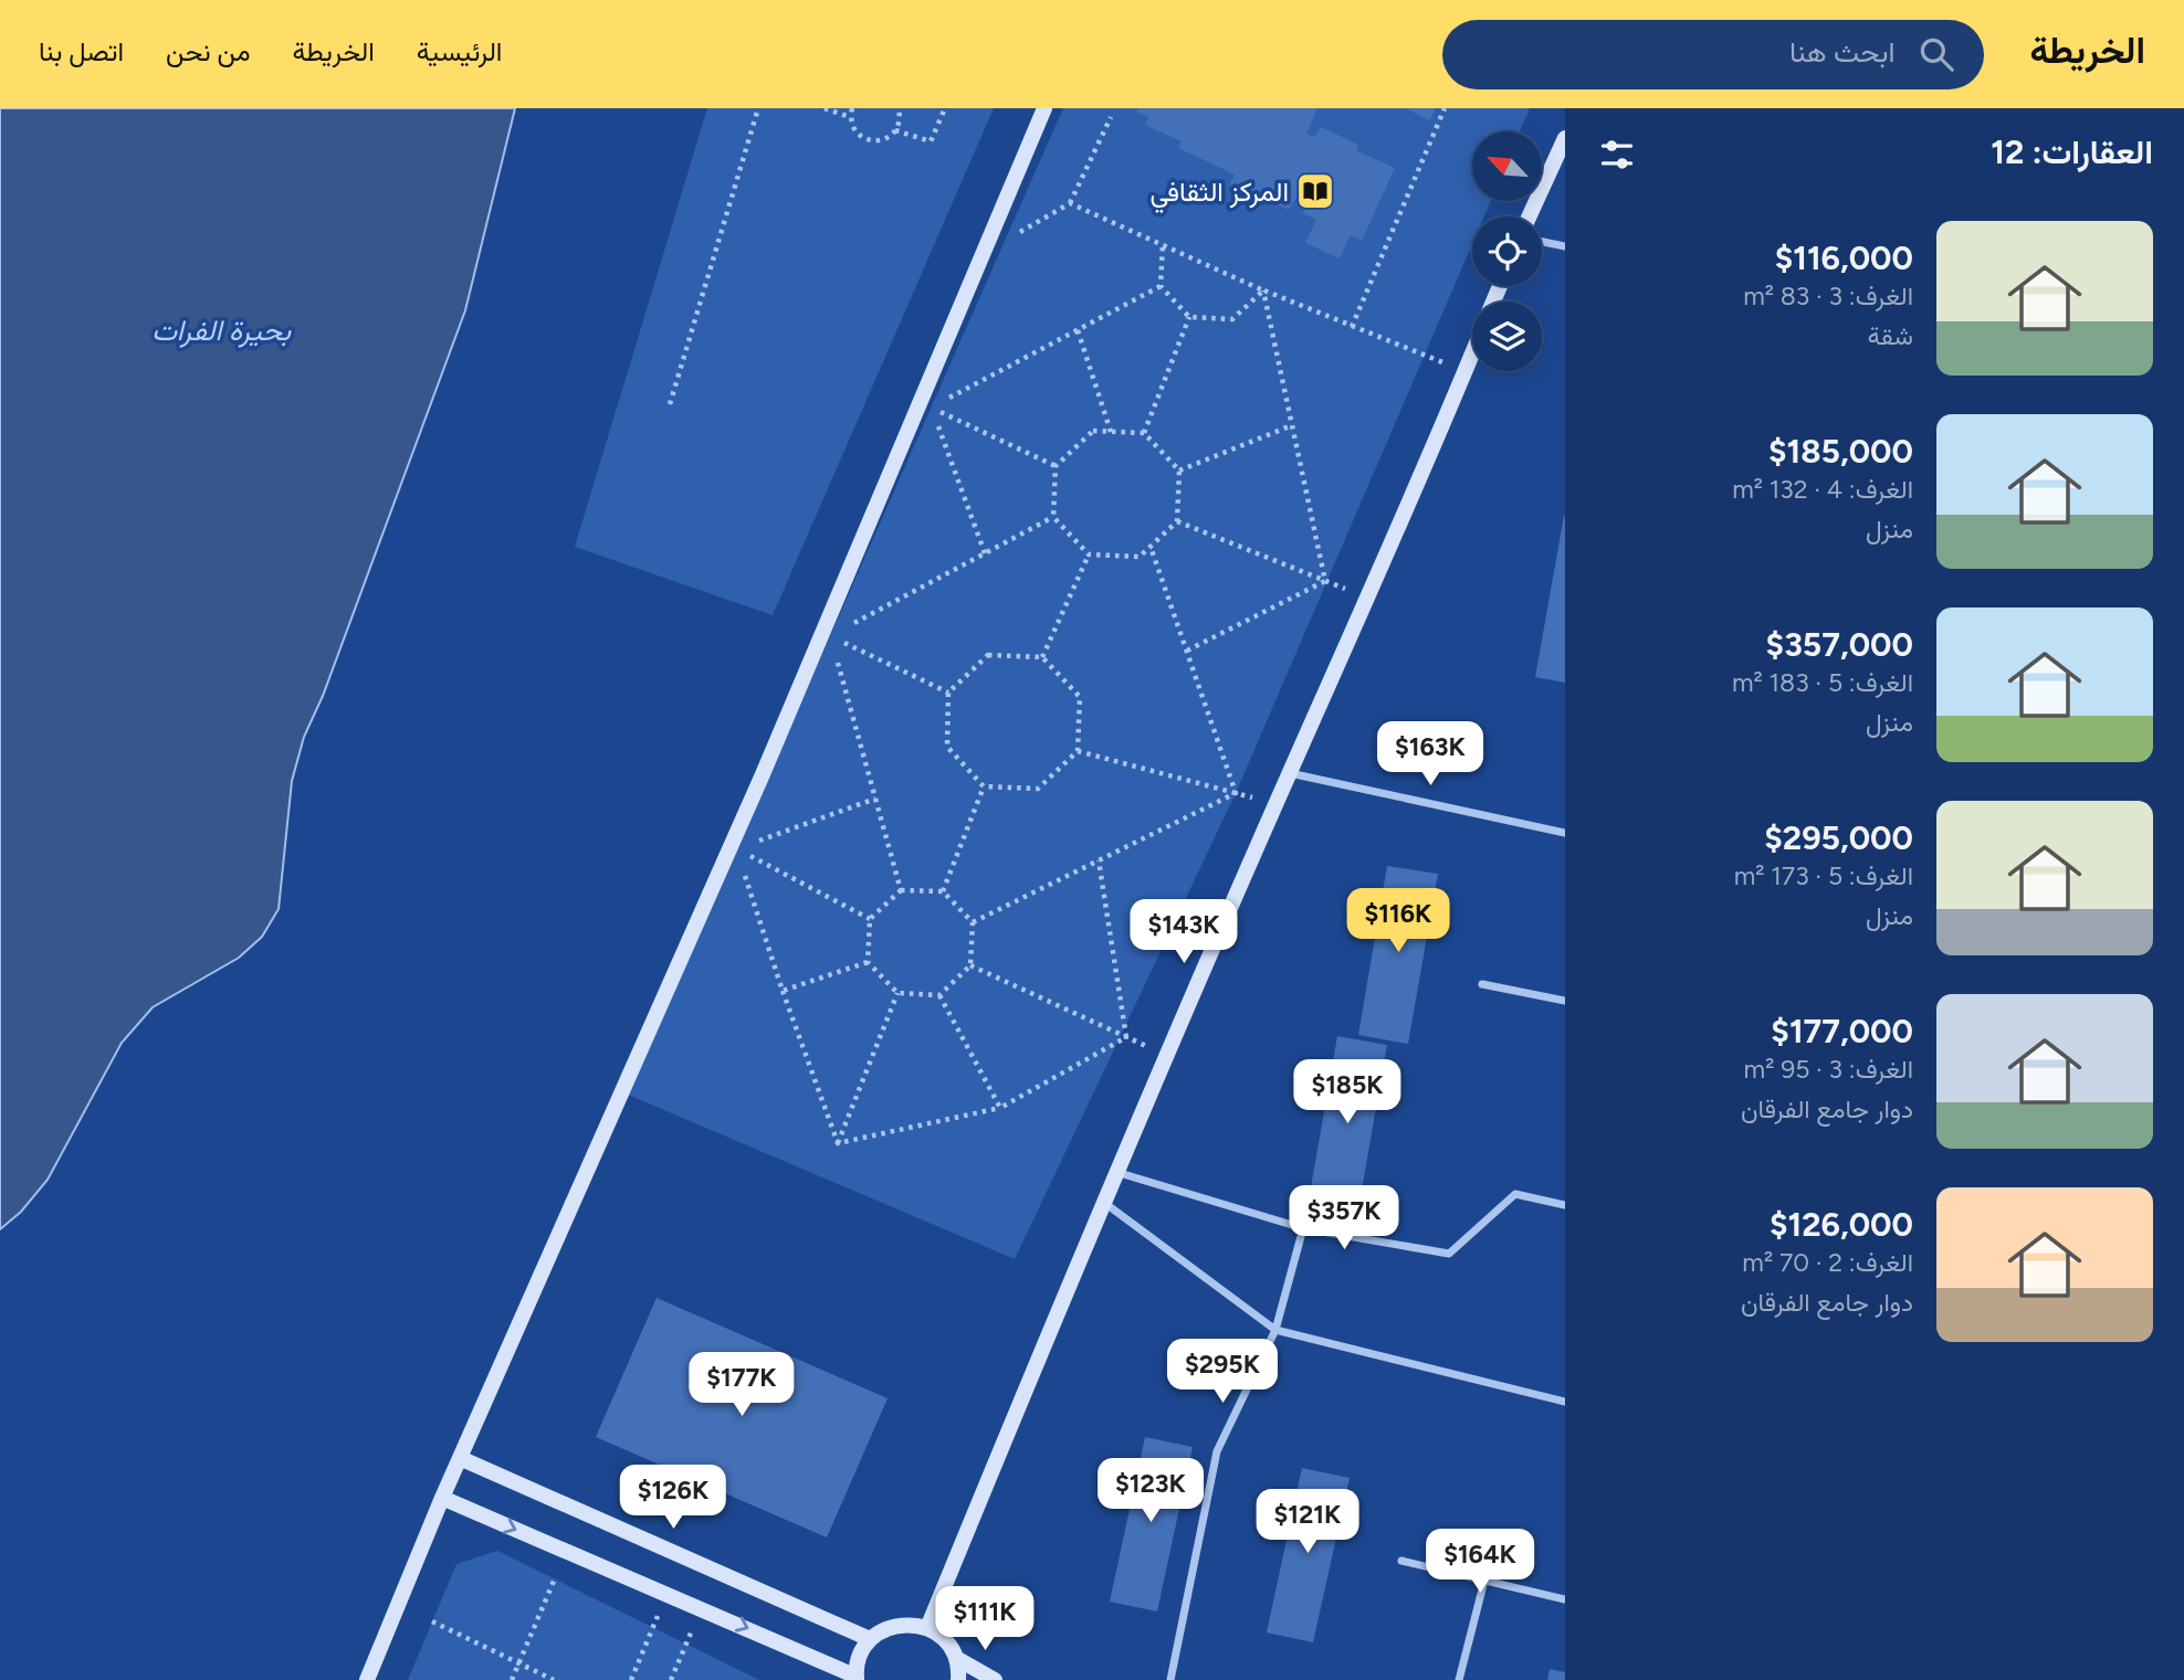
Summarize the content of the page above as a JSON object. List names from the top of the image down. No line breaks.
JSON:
{"water":["بحيرة الفرات"],"places":{"library":["المركز الثقافي"]},"north":"top left","page":{"header":"الخريطة","search":"ابحث هنا","nav":["الرئيسية","الخريطة","من نحن","اتصل بنا"],"heading":"العقارات: 12","list":[{"name":"$116,000","note":"الغرف: 3 · 83 m² · شقة"},{"name":"$185,000","note":"الغرف: 4 · 132 m² · منزل"},{"name":"$357,000","note":"الغرف: 5 · 183 m² · منزل"},{"name":"$295,000","note":"الغرف: 5 · 173 m² · منزل"},{"name":"$177,000","note":"الغرف: 3 · 95 m² · دوار جامع الفرقان"},{"name":"$126,000","note":"الغرف: 2 · 70 m² · دوار جامع الفرقان"}],"price":["$163K","$116K","$143K","$185K","$357K","$295K","$177K","$123K","$126K","$121K","$164K","$111K"]}}
